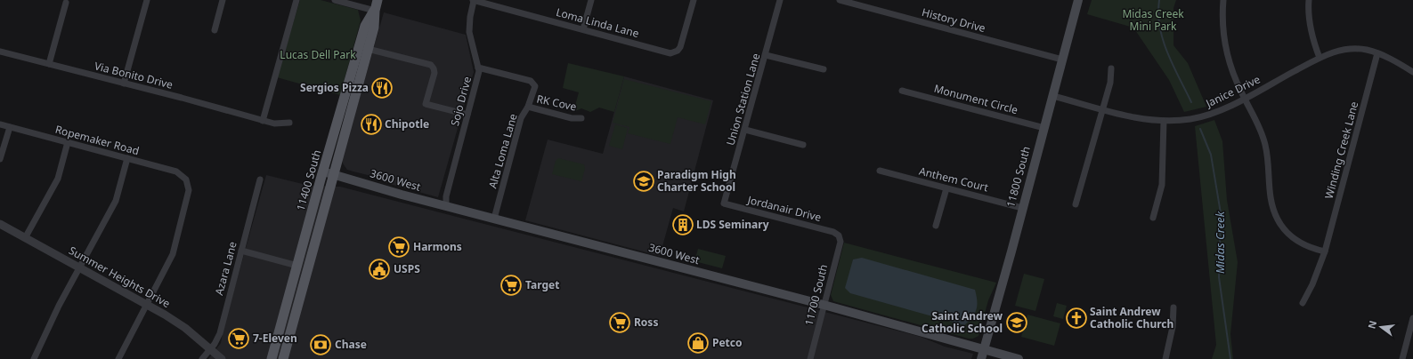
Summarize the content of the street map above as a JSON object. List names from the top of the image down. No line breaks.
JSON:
{"streets":{"main road":["11800 South","11400 South","3600 West"],"street":["History Drive","Loma Linda Lane","Via Bonito Drive","Janice Drive","Union Station Lane","Monument Circle","Sojo Drive","RK Cove","Ropemaker Road","Winding Creek Lane","Alta Loma Lane","Anthem Court","Jordanair Drive","Azara Lane","Summer Heights Drive","11700 South"]},"crossings":[["History Drive","11800 South"],["Loma Linda Lane","Sojo Drive"],["Janice Drive","Winding Creek Lane"],["Janice Drive","11800 South"],["Union Station Lane","Jordanair Drive"],["Monument Circle","11800 South"],["Sojo Drive","Alta Loma Lane"],["Sojo Drive","3600 West"],["RK Cove","Alta Loma Lane"],["Ropemaker Road","Summer Heights Drive"],["Alta Loma Lane","3600 West"],["11800 South","Anthem Court"],["11800 South","3600 West"],["11400 South","3600 West"],["3600 West","11700 South"],["Jordanair Drive","11700 South"],["Azara Lane","Summer Heights Drive"]],"water":["Midas Creek"],"parks":["Midas Creek Mini Park","Lucas Dell Park"],"places":{"restaurant":["Sergios Pizza","Chipotle"],"school or university":["Paradigm High Charter School","Saint Andrew Catholic School"],"building":["LDS Seminary"],"supermarket":["Harmons","Target","Ross","7-Eleven"],"public building":["USPS"],"church":["Saint Andrew Catholic Church"],"shop":["Petco"],"bank":["Chase"]},"north":"left"}
